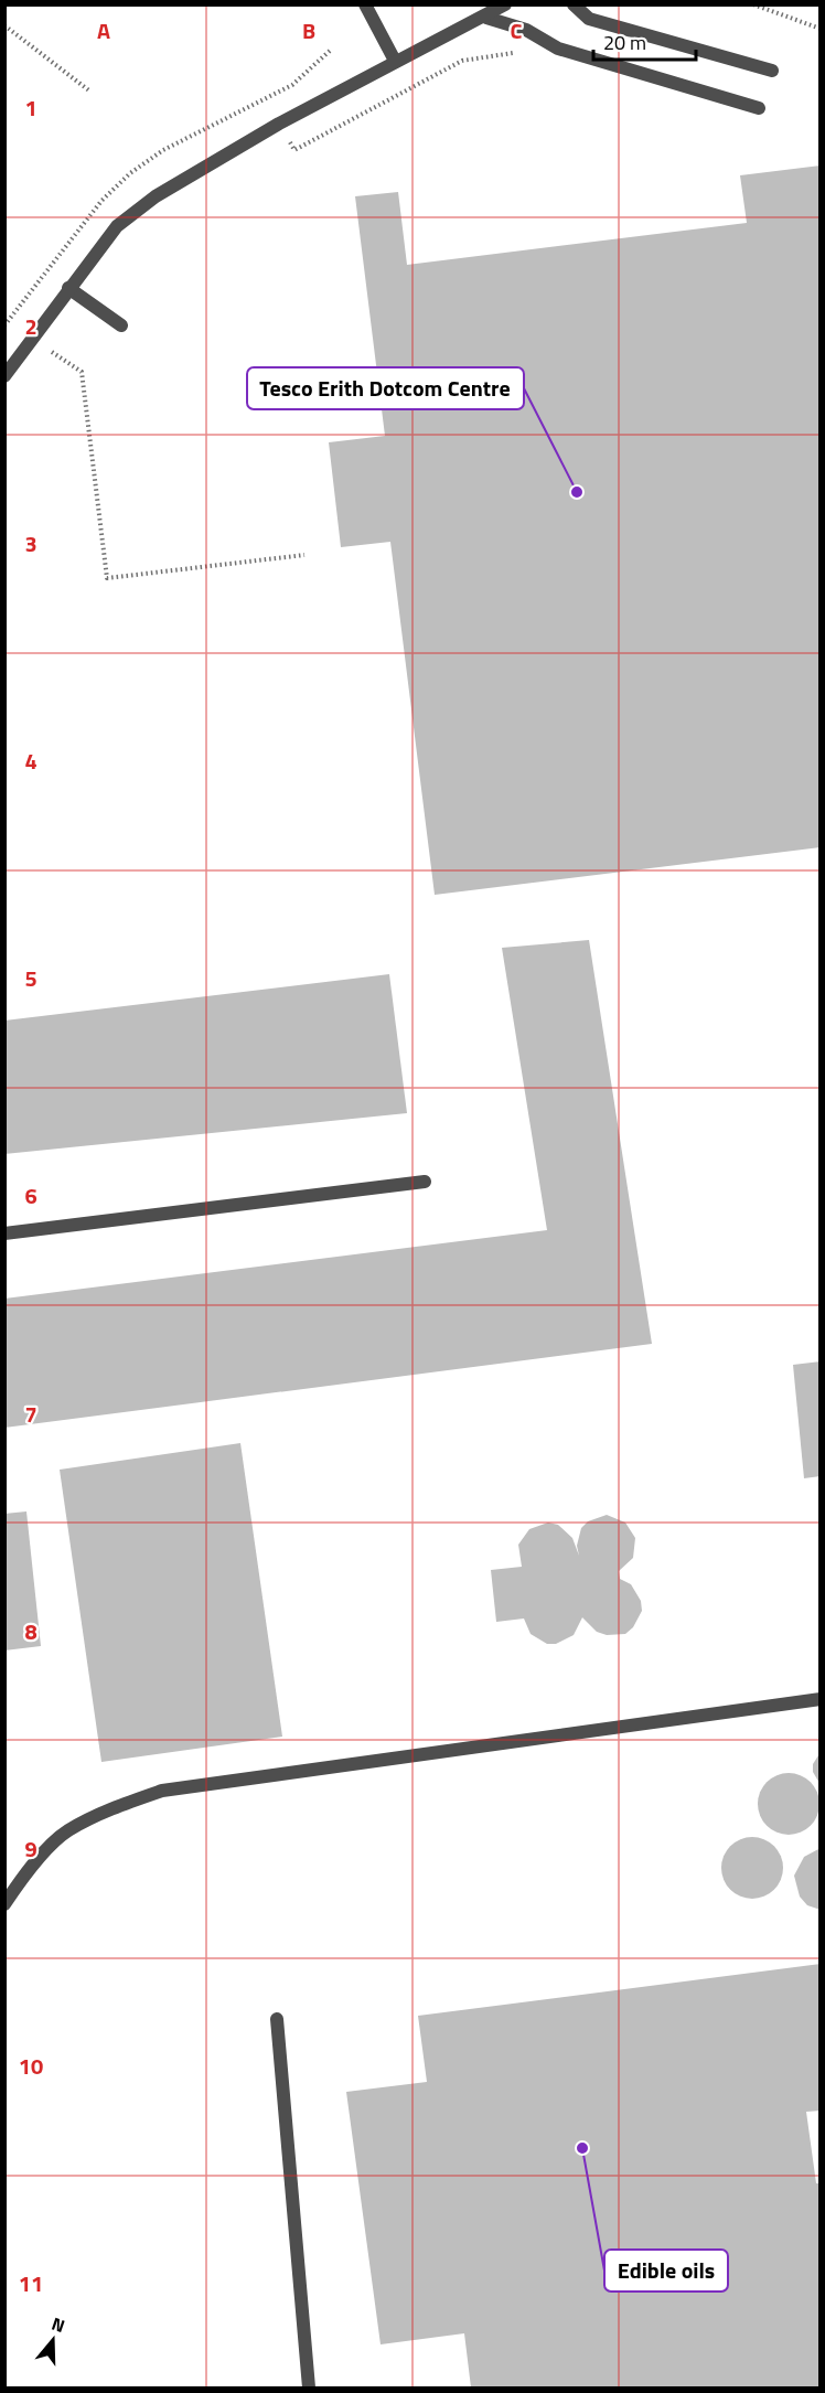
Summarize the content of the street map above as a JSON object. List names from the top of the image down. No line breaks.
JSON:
{"places":["Tesco Erith Dotcom Centre","Edible oils"],"scale_bar":"20 m","north":"top","grid":{"columns":["A","B","C"],"rows":["1","2","3","4","5","6","7","8","9","10","11"]}}
